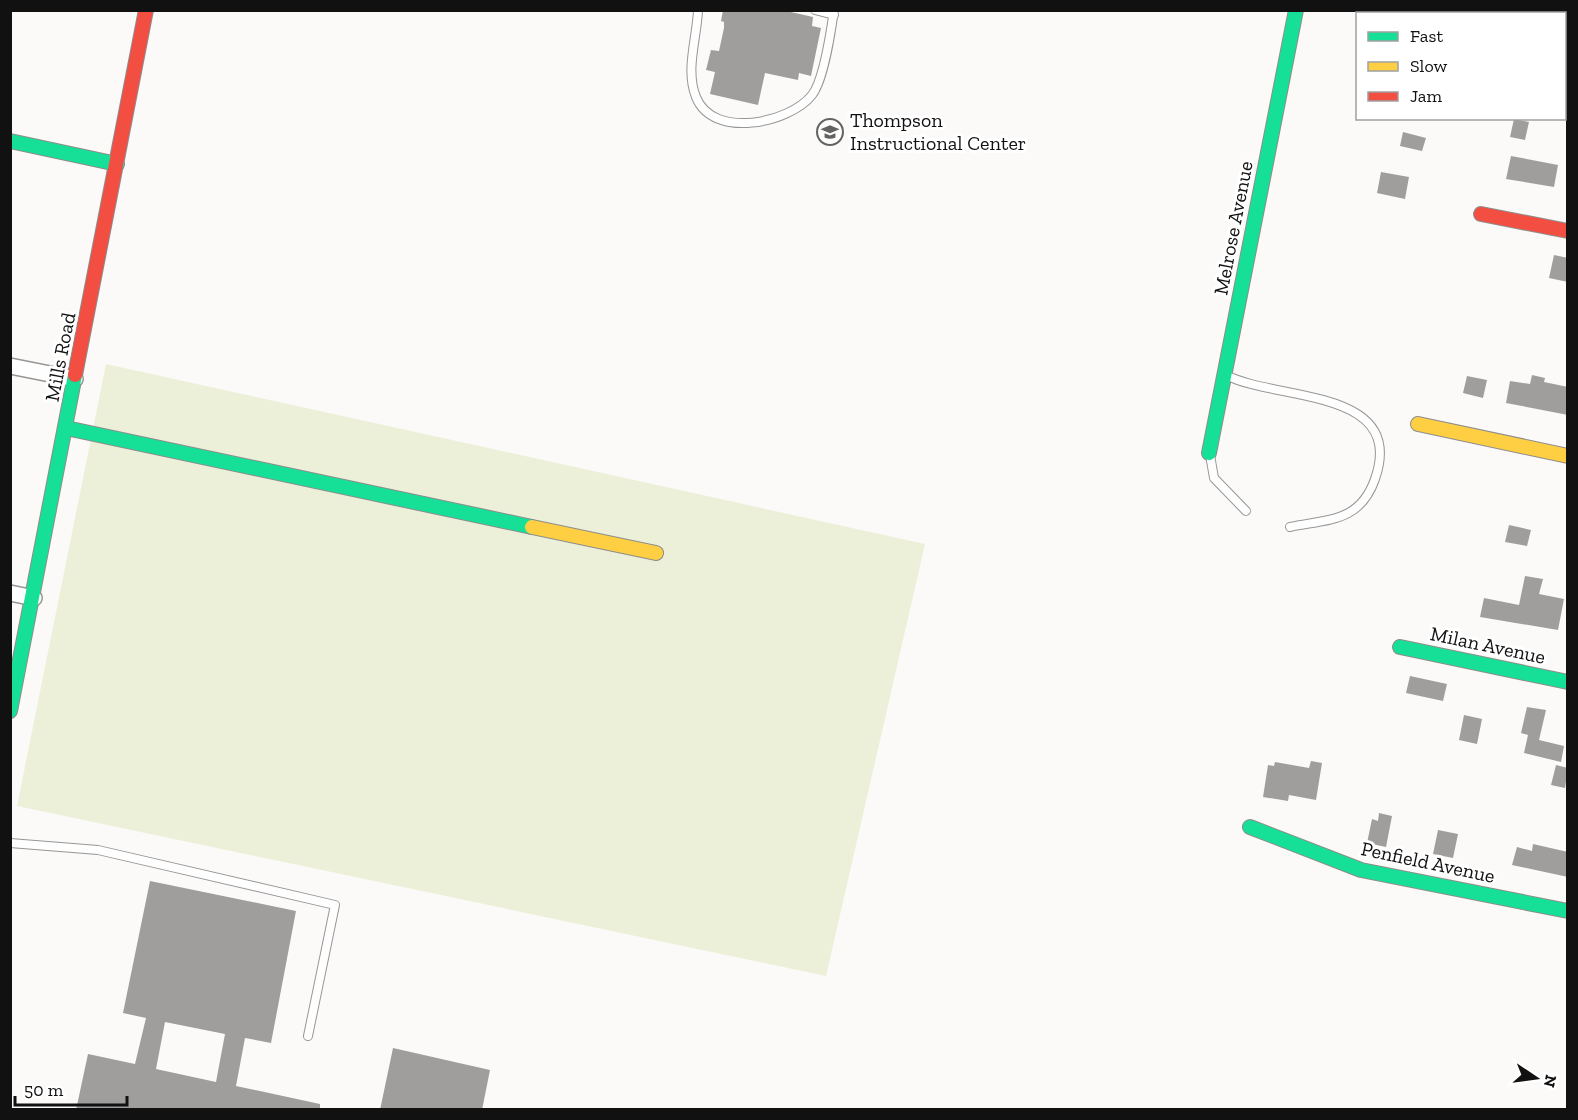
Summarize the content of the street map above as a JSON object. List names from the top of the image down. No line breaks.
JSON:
{"streets":{"street":["Melrose Avenue","Mills Road","Milan Avenue","Penfield Avenue"]},"places":{"school or university":["Thompson Instructional Center"]},"legend":["Fast","Slow","Jam"],"scale_bar":"50 m","north":"right"}
